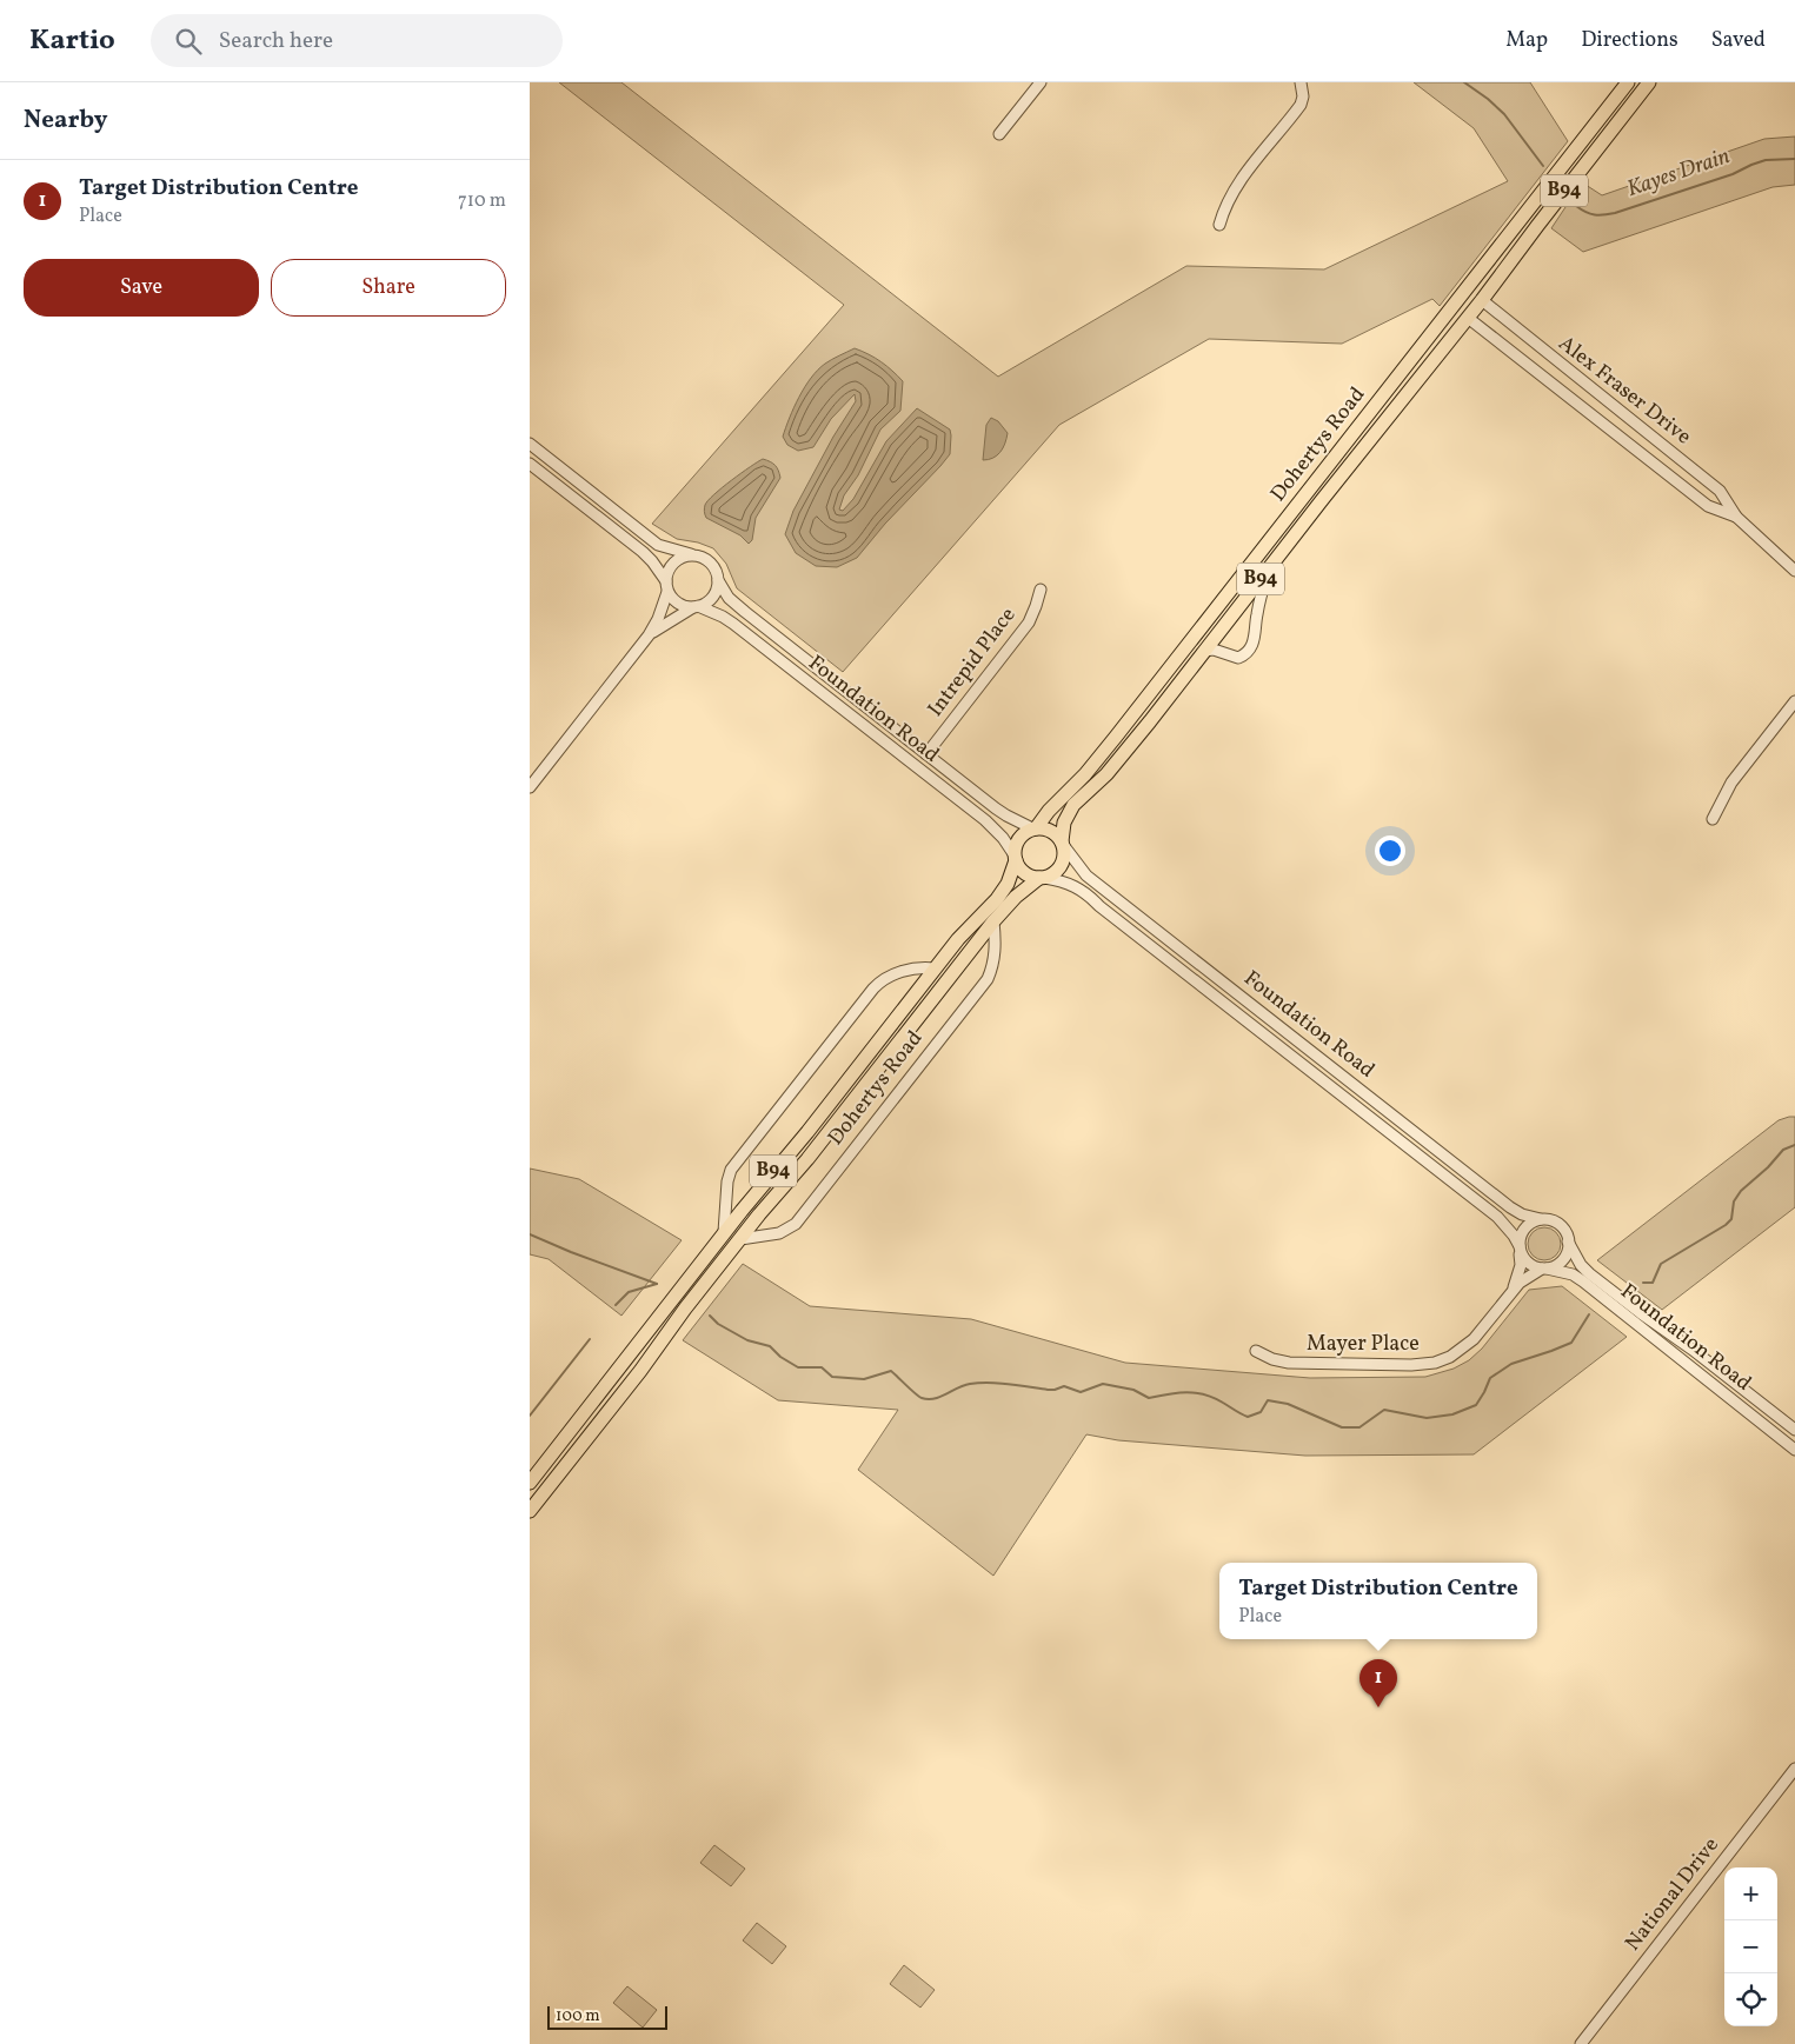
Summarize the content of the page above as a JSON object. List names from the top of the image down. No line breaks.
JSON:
{"streets":{"main road":["B94","Dohertys Road"],"street":["Alex Fraser Drive","Intrepid Place","Foundation Road","Mayer Place","National Drive"]},"crossings":[["B94","Dohertys Road"],["B94","Foundation Road"],["Alex Fraser Drive","Dohertys Road"],["Dohertys Road","Foundation Road"],["Intrepid Place","Foundation Road"],["Foundation Road","Mayer Place"]],"water":["Kayes Drain"],"scale_bar":"100 m","page":{"header":"Kartio","search":"Search here","nav":["Map","Directions","Saved"],"heading":"Nearby","list":[{"mark":"1","name":"Target Distribution Centre","note":"Place","value":"710 m"}],"buttons":["Save","Share"],"popup":["Target Distribution Centre","Place"],"pins":"1","map_buttons":["+","−"],"scale":"100 m"}}
